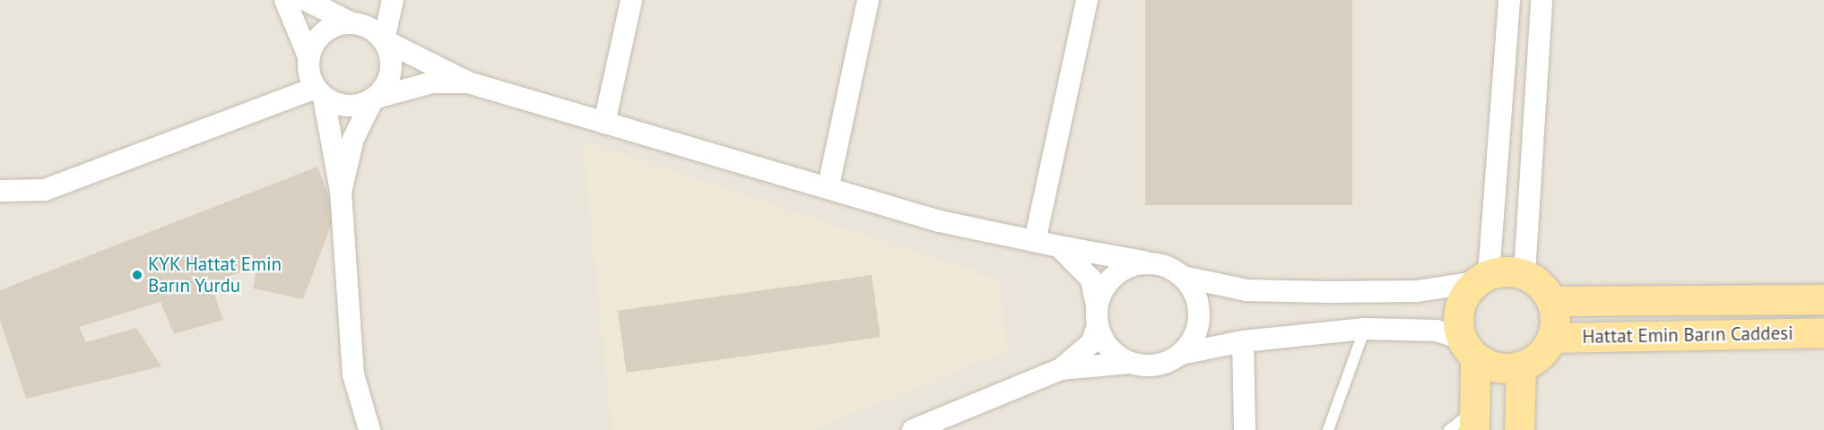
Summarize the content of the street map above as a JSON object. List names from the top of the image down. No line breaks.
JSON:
{"streets":{"main road":["Hattat Emin Barın Caddesi"]},"places":["KYK Hattat Emin Barın Yurdu"]}
